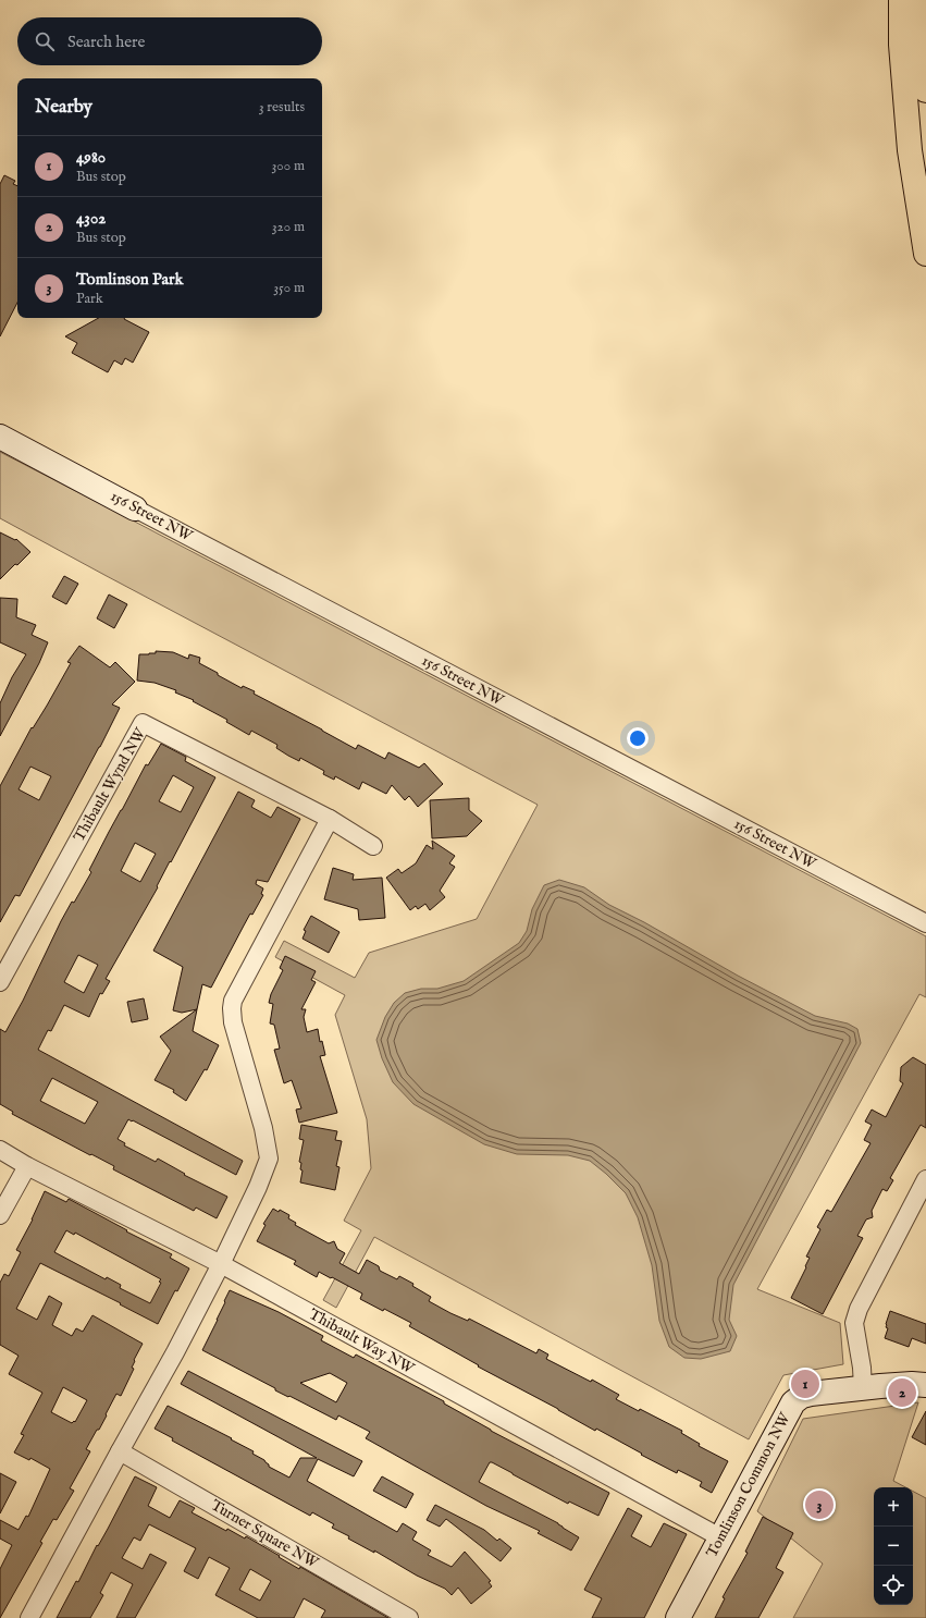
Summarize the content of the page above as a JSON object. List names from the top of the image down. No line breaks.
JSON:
{"streets":{"street":["156 Street NW","Thibault Wynd NW","Thibault Way NW","Tomlinson Common NW","Turner Square NW"]},"crossings":[["Thibault Way NW","Tomlinson Common NW"]],"page":{"search":"Search here","heading":["Nearby","3 results"],"list":[{"mark":"1","name":"4980","note":"Bus stop","value":"300 m"},{"mark":"2","name":"4302","note":"Bus stop","value":"320 m"},{"mark":"3","name":"Tomlinson Park","note":"Park","value":"350 m"}],"pins":["1","2","3"],"map_buttons":["+","−"]}}
